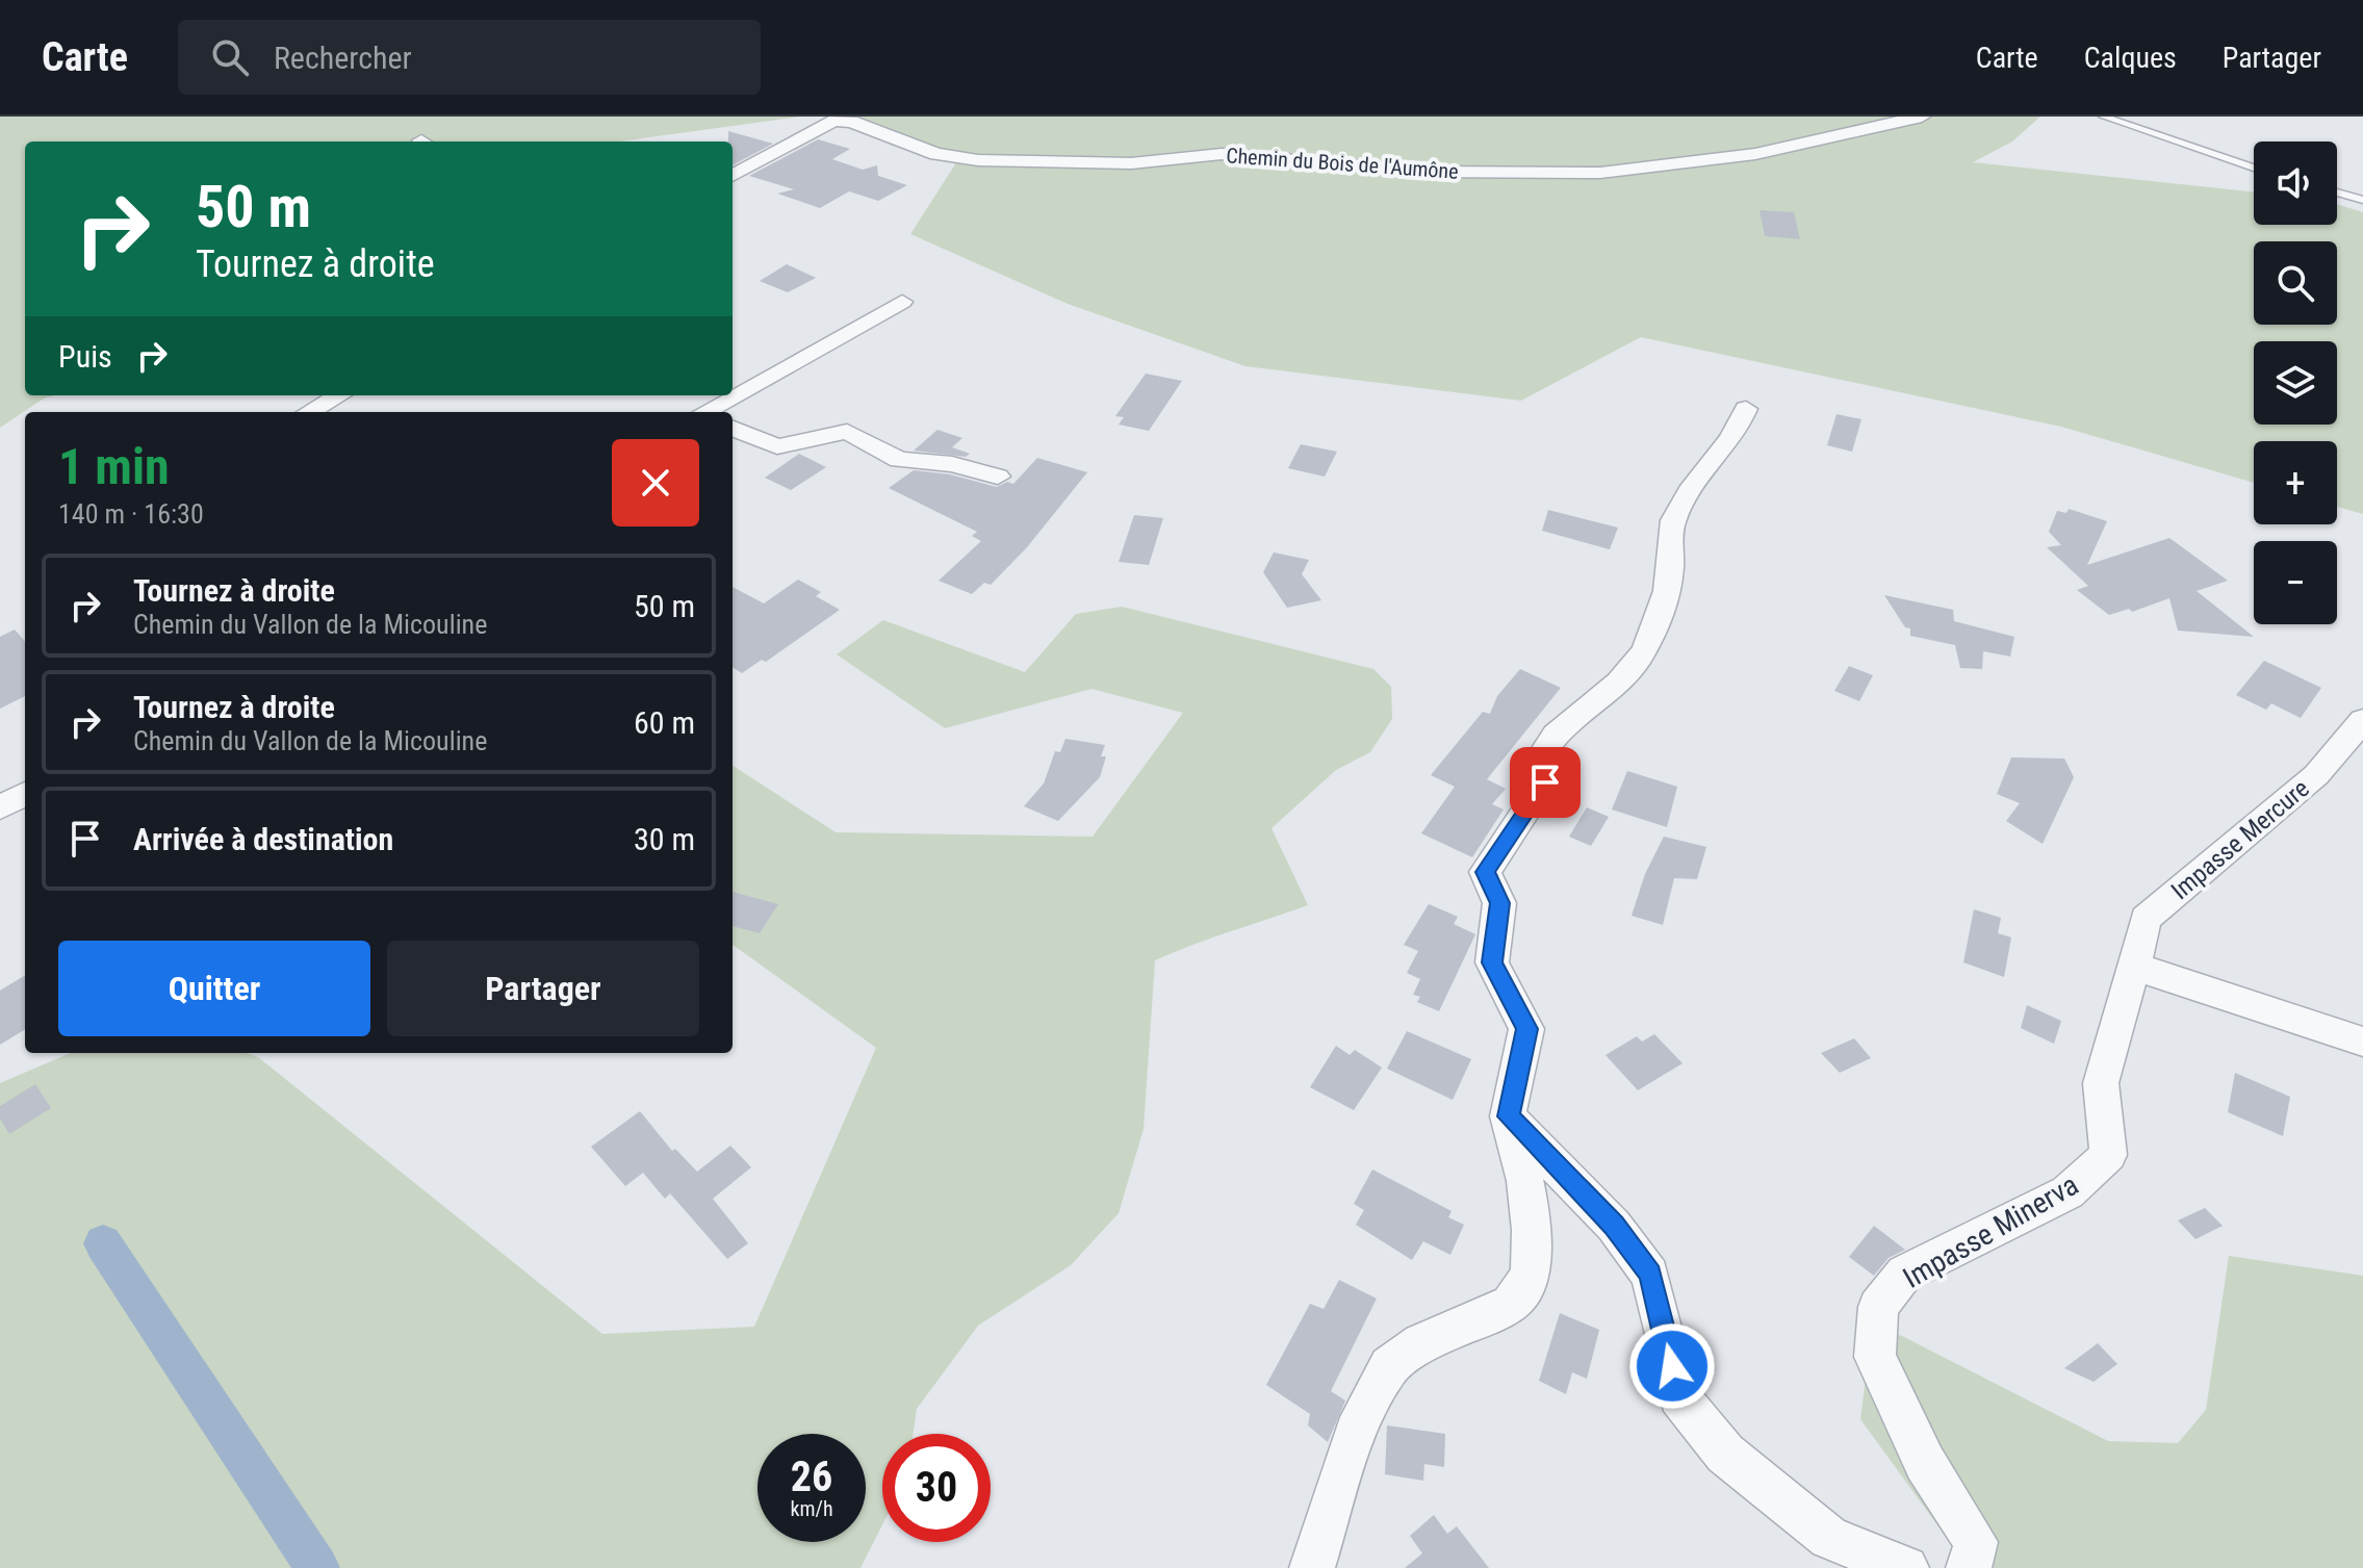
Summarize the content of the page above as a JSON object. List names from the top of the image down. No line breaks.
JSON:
{"streets":{"street":["Chemin du Bois de l'Aumône","Impasse Mercure","Impasse Minerva"]},"crossings":[["Impasse Mercure","Impasse Minerva"]],"page":{"header":"Carte","search":"Rechercher","nav":["Carte","Calques","Partager"],"map_buttons":["+","−"],"turn":["50 m","Tournez à droite"],"then":"Puis","heading":["1 min","140 m · 16:30"],"list":[{"name":"Tournez à droite","note":"Chemin du Vallon de la Micouline","value":"50 m"},{"name":"Tournez à droite","note":"Chemin du Vallon de la Micouline","value":"60 m"},{"name":"Arrivée à destination","value":"30 m"}],"buttons":["Quitter","Partager"],"speed":"26 km/h","limit":"30"}}
